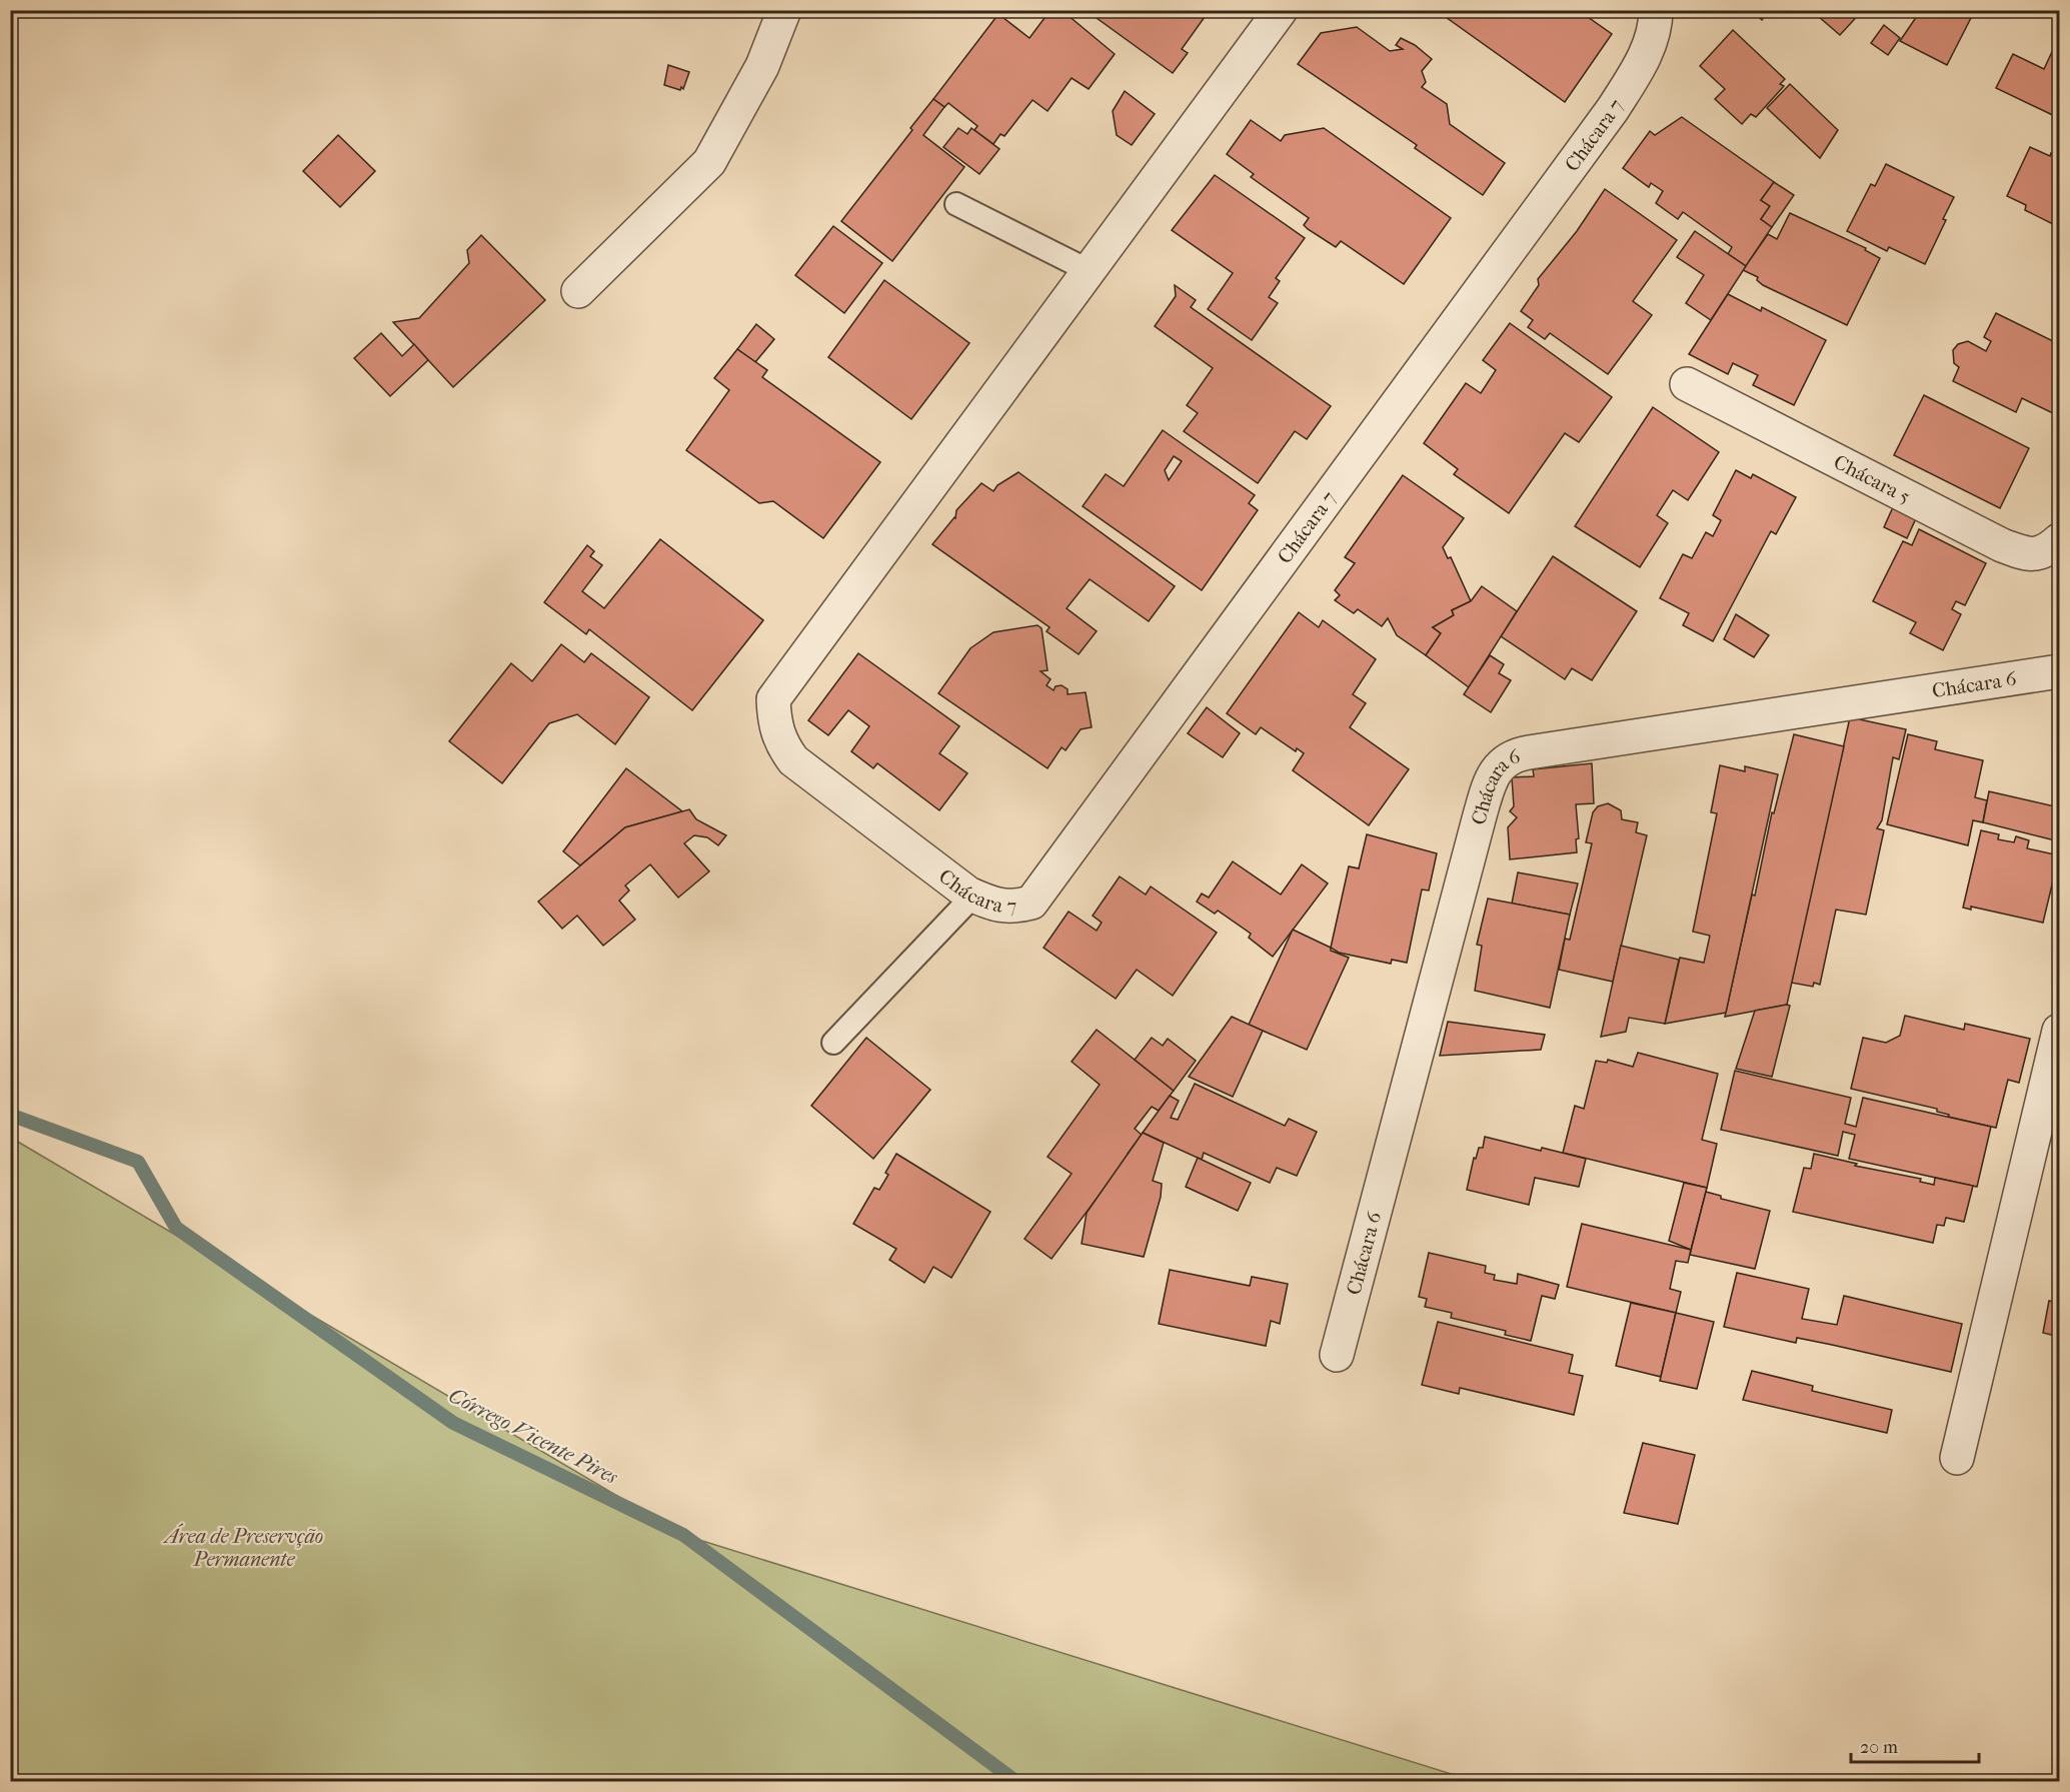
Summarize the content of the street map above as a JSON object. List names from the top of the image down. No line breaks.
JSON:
{"streets":{"street":["Chácara 7","Chácara 5","Chácara 6"]},"water":["Córrego Vicente Pires"],"parks":["Área de Preservção Permanente"],"scale_bar":"20 m"}
